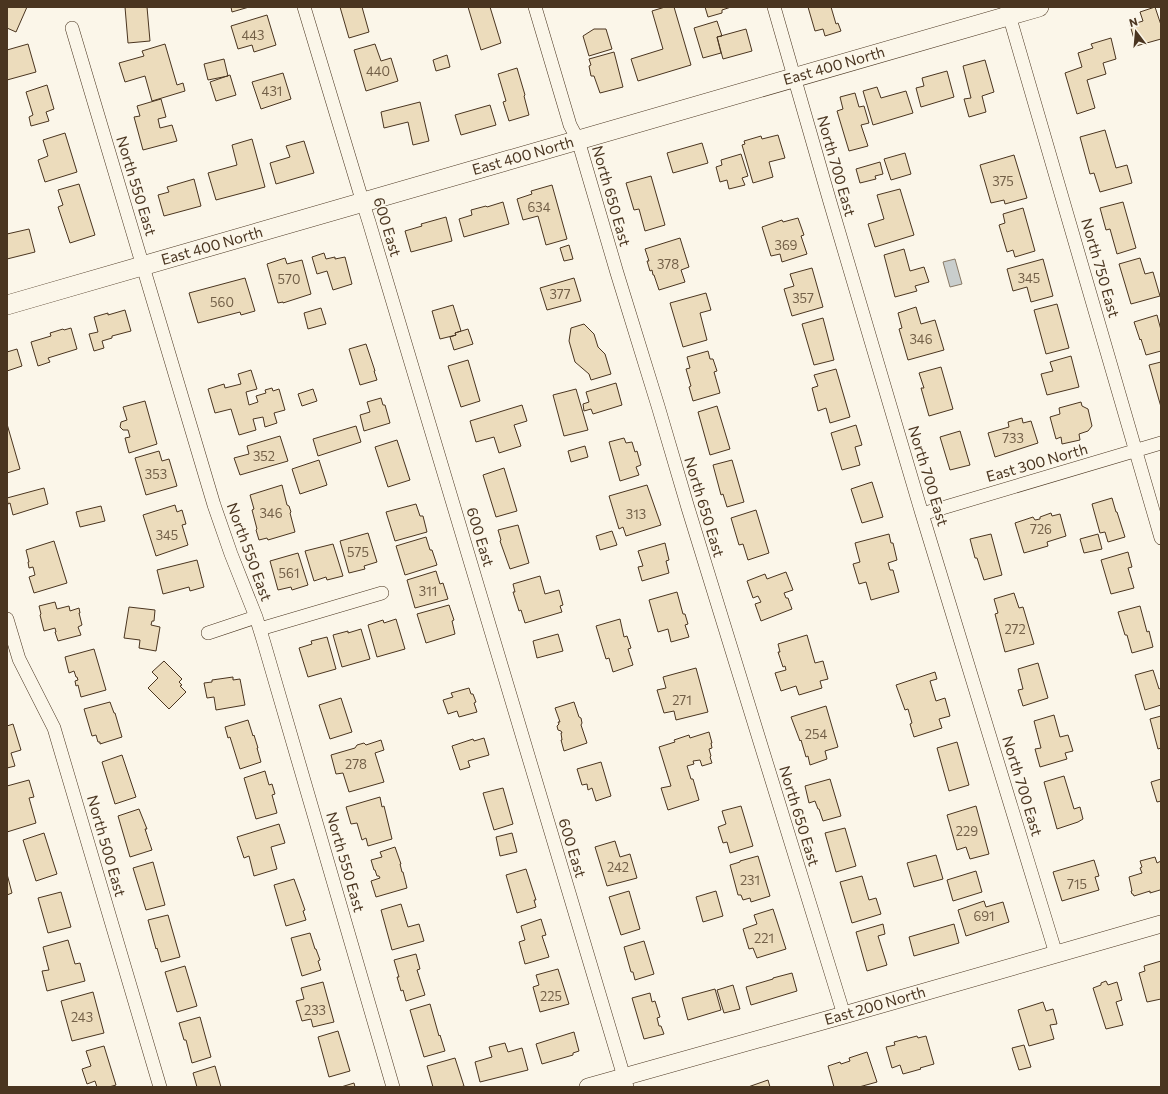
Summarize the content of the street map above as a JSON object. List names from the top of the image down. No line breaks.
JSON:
{"streets":{"main road":["East 400 North"],"street":["North 700 East","North 550 East","North 650 East","600 East","North 750 East","East 300 North","North 500 East","East 200 North"]},"crossings":[["East 400 North","North 700 East"],["East 400 North","North 550 East"],["East 400 North","North 650 East"],["East 400 North","600 East"],["East 400 North","North 750 East"],["North 700 East","East 300 North"],["North 700 East","East 200 North"],["North 650 East","East 200 North"],["600 East","East 200 North"],["North 750 East","East 300 North"]],"house_numbers":["443","440","431","375","634","369","378","345","570","377","357","560","346","733","352","353","346","313","726","345","575","561","311","272","271","254","278","229","242","231","715","691","221","225","233","243"],"north":"top"}
